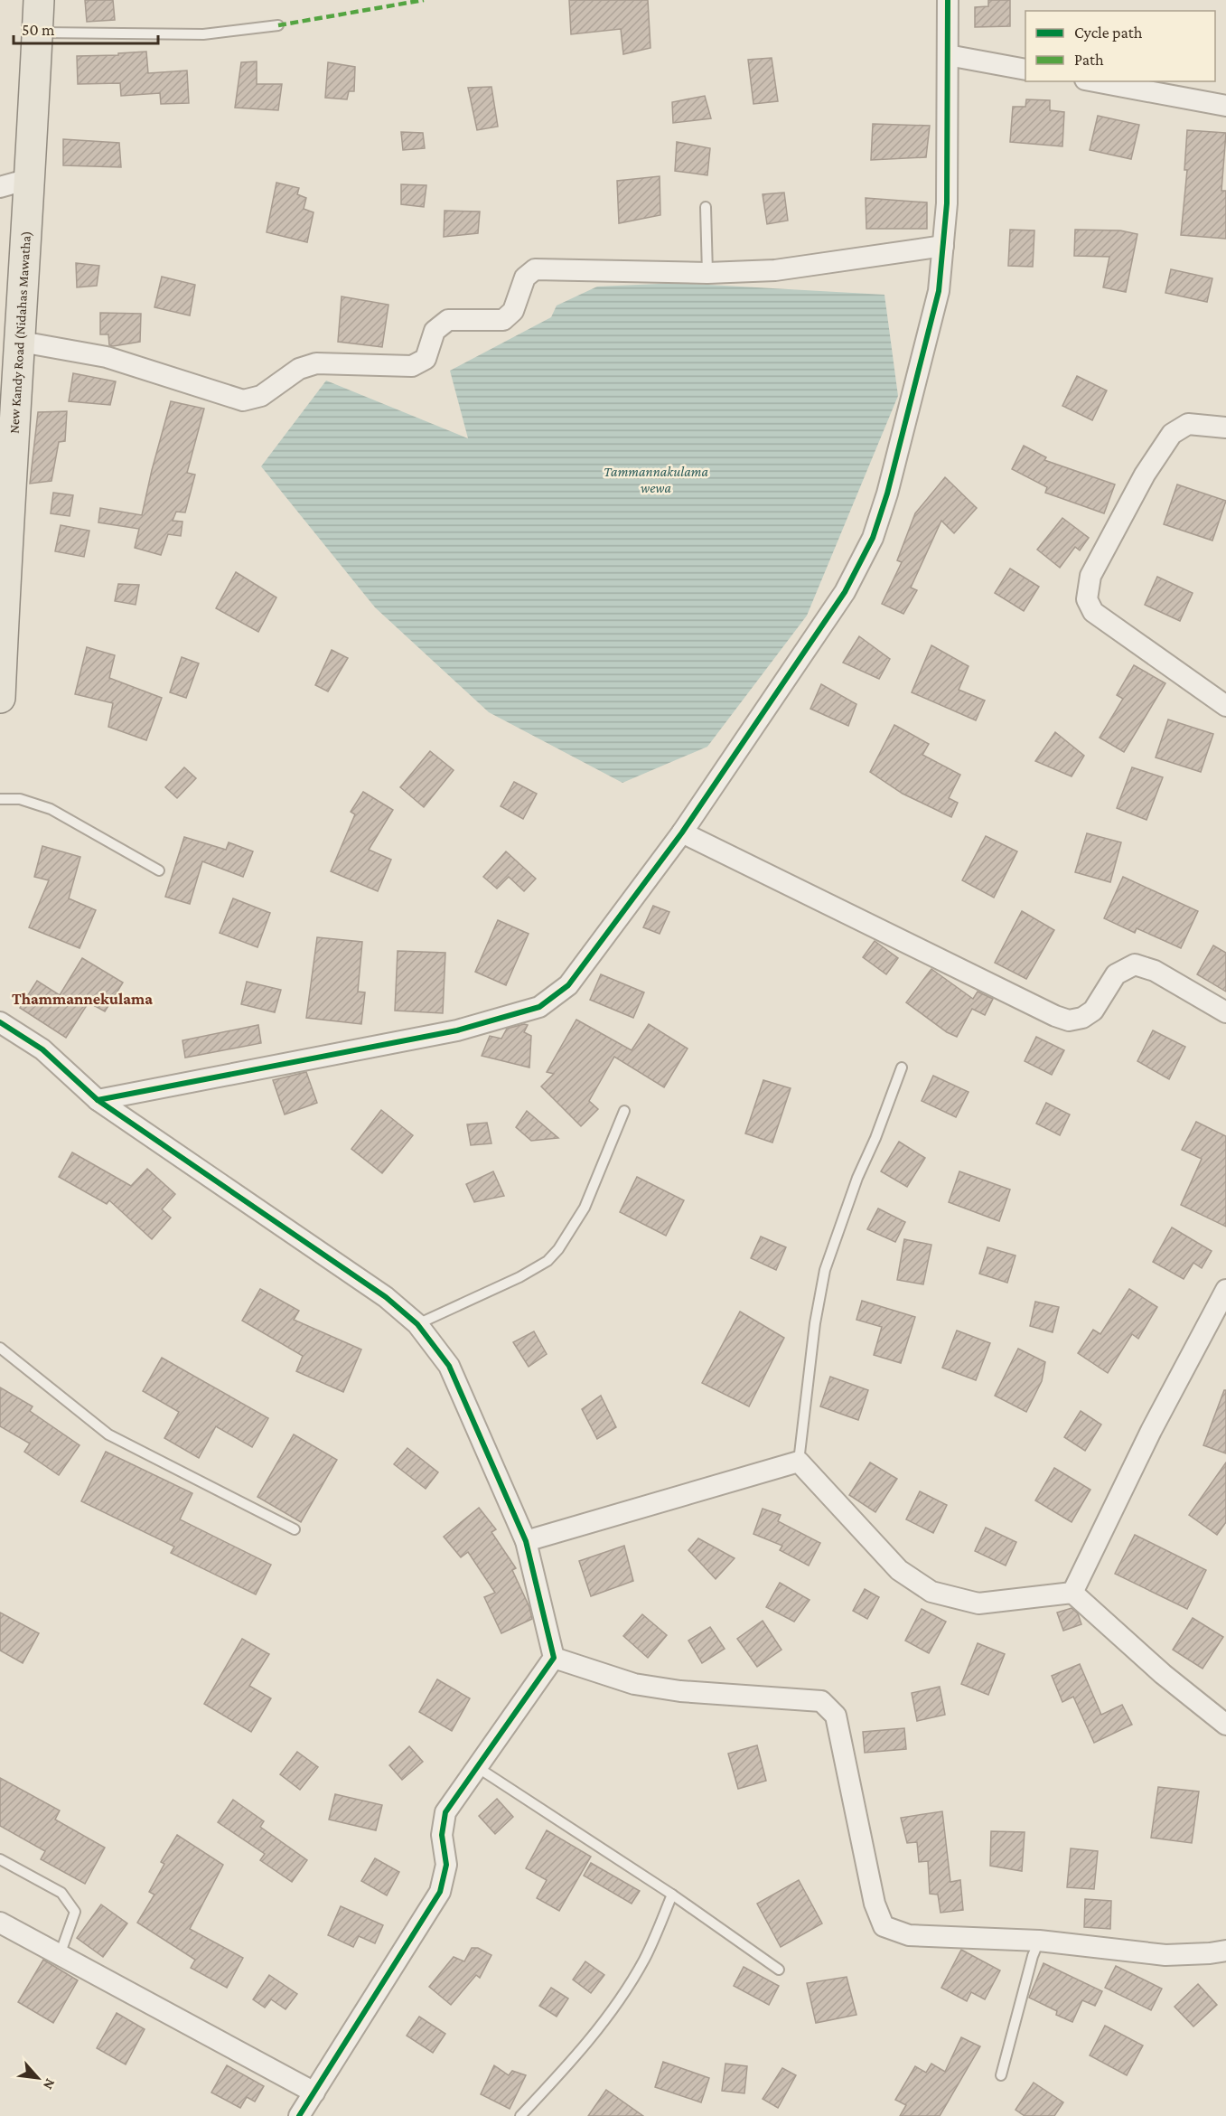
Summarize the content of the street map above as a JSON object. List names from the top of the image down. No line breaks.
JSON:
{"streets":{"main road":["New Kandy Road (Nidahas Mawatha)"]},"districts":["Thammannekulama"],"water":["Tammannakulama wewa"],"legend":["Cycle path","Path"],"scale_bar":"50 m","north":"bottom right"}
